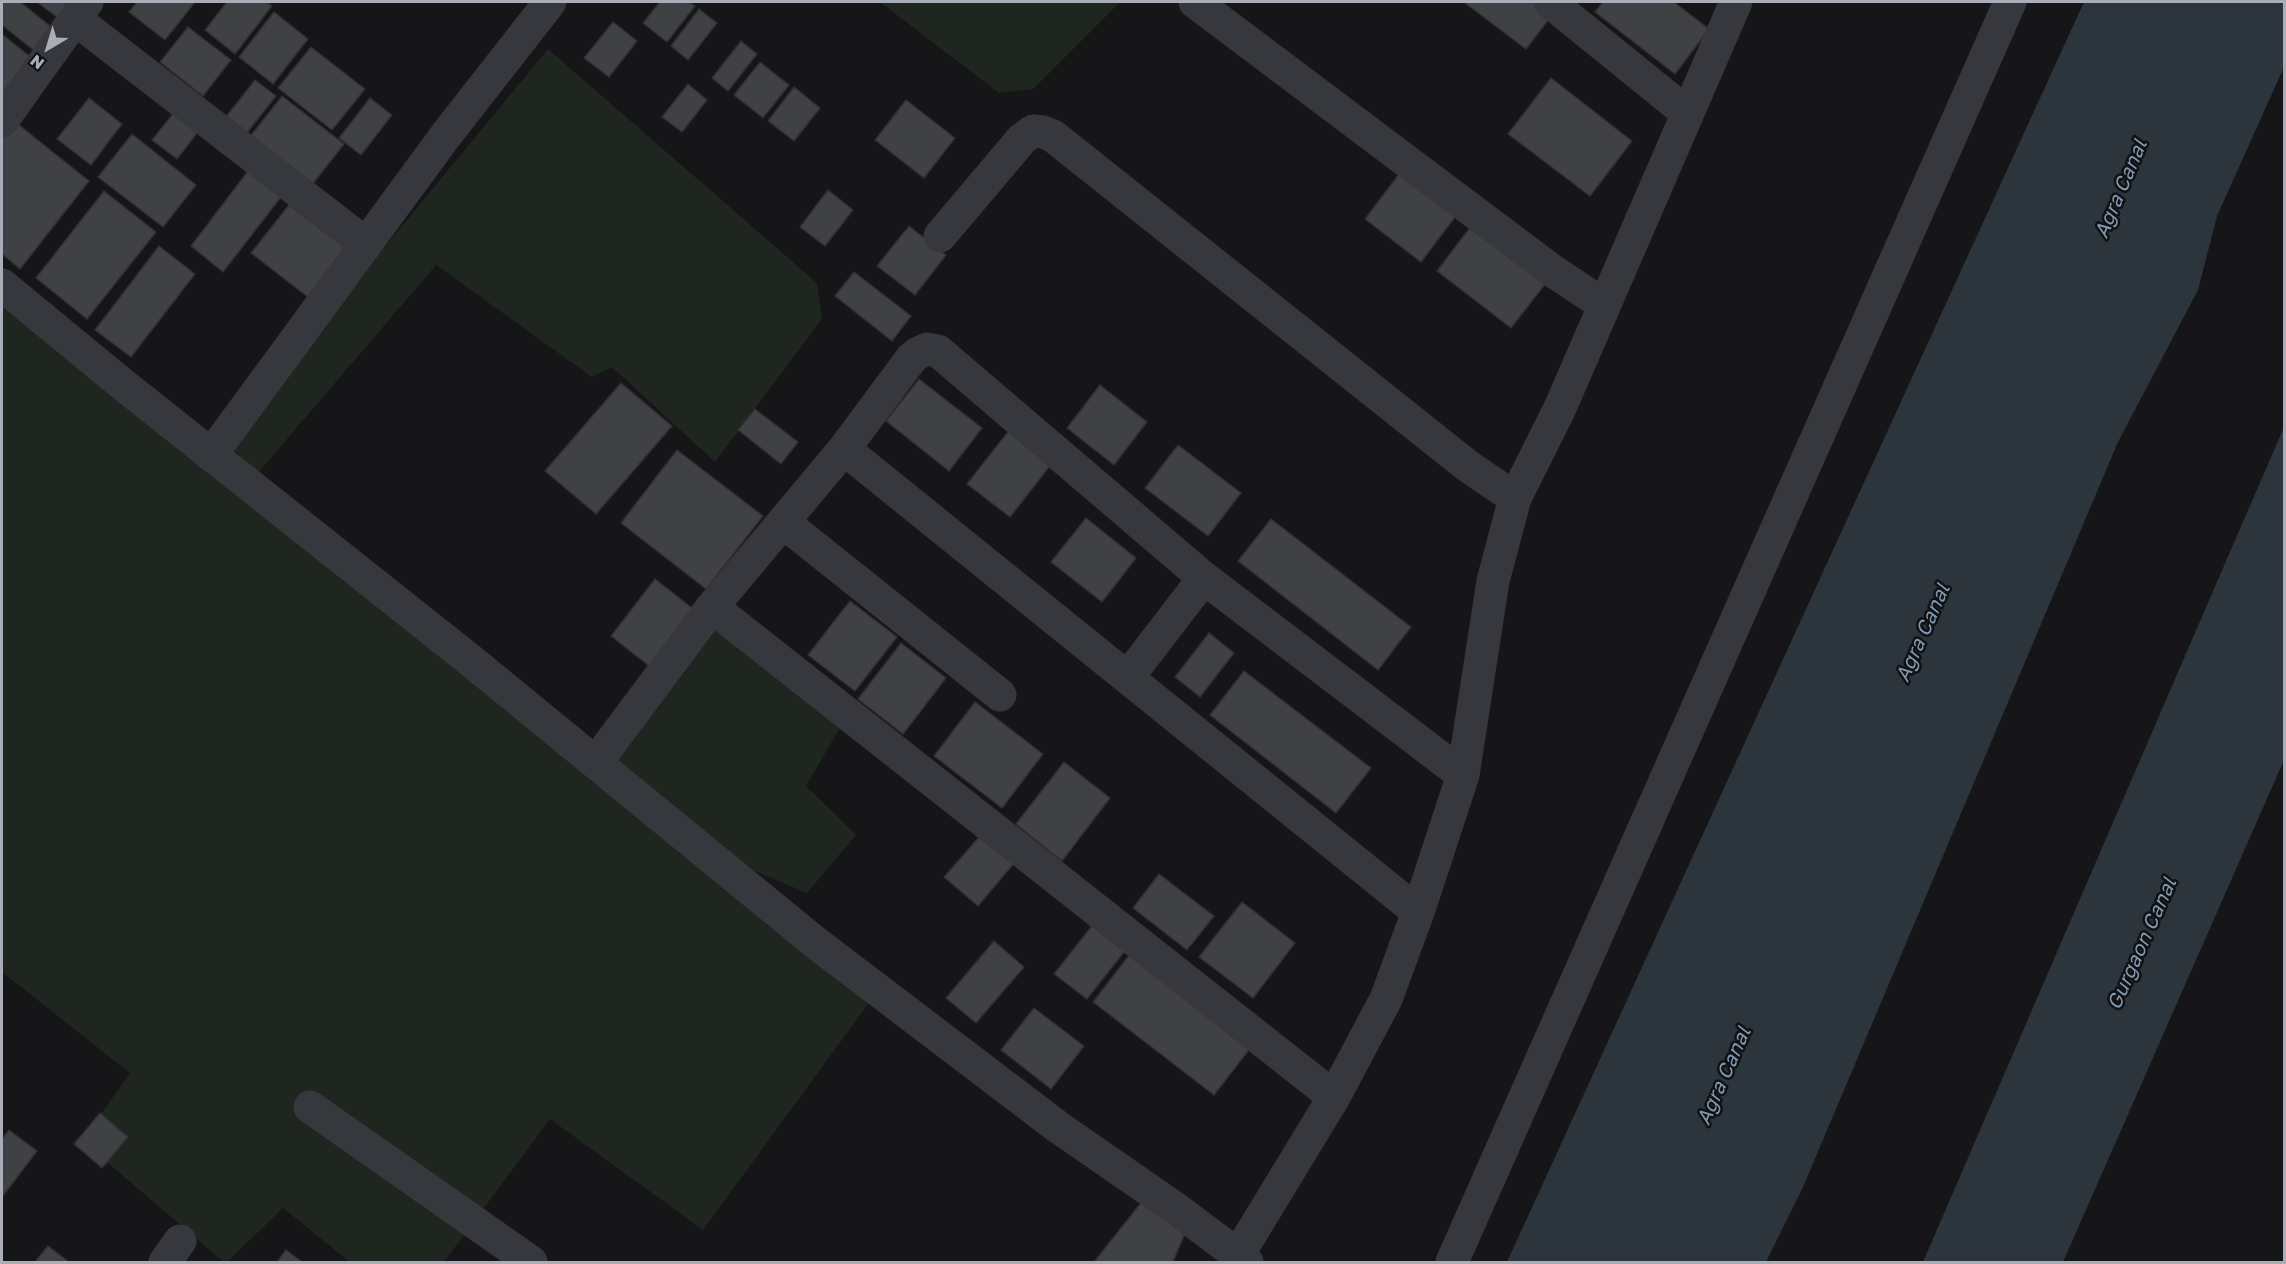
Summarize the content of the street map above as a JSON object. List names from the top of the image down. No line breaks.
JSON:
{"water":["Agra Canal","Gurgaon Canal"],"north":"bottom left"}
